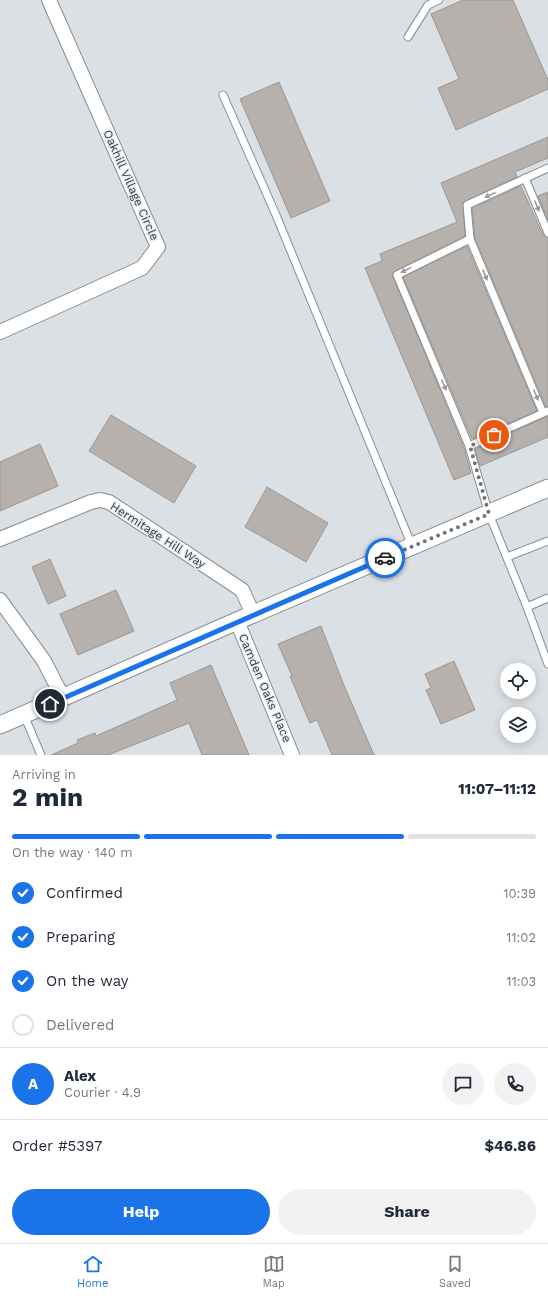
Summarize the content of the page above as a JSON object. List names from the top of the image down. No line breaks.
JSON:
{"streets":{"street":["Oakhill Village Circle","Hermitage Hill Way","Camden Oaks Place"]},"page":{"heading":["2 min","Arriving in","11:07–11:12"],"panel":["Alex","Courier · 4.9","Order #5397","$46.86"],"bar":"On the way · 140 m","list":[["Confirmed","10:39"],["Preparing","11:02"],["On the way","11:03"],"Delivered"],"round":"A","buttons":["Help","Share"],"tabs":["Home","Map","Saved"]}}
